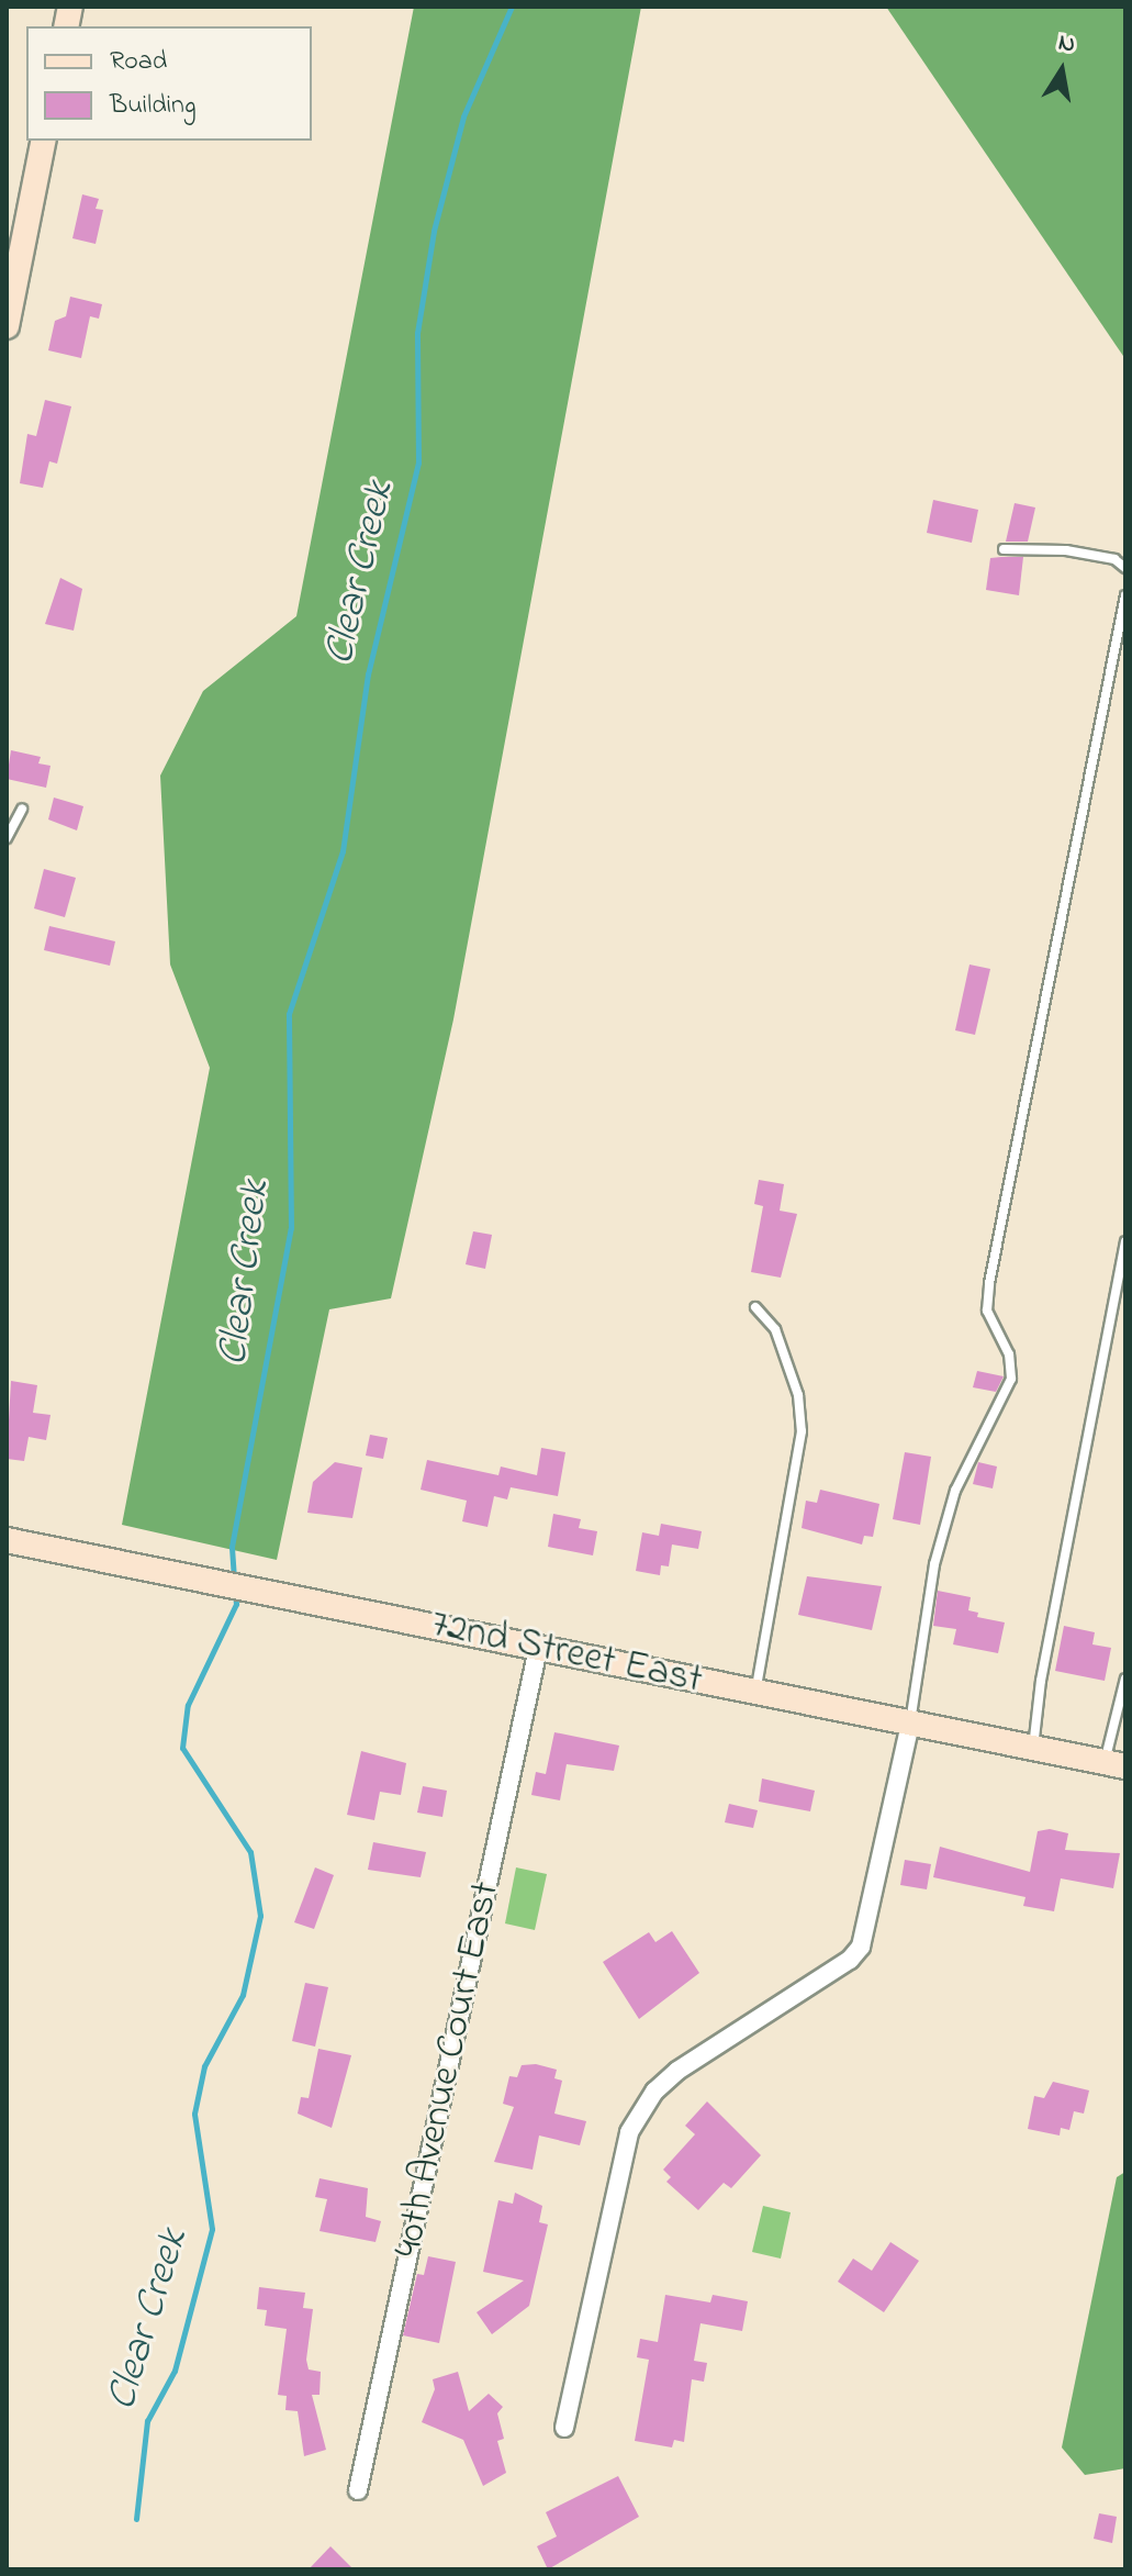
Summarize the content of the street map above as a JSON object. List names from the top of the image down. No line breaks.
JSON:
{"streets":{"main road":["72nd Street East"],"street":["40th Avenue Court East"]},"crossings":[["72nd Street East","40th Avenue Court East"]],"water":["Clear Creek"],"legend":["Road","Building"],"north":"top"}
